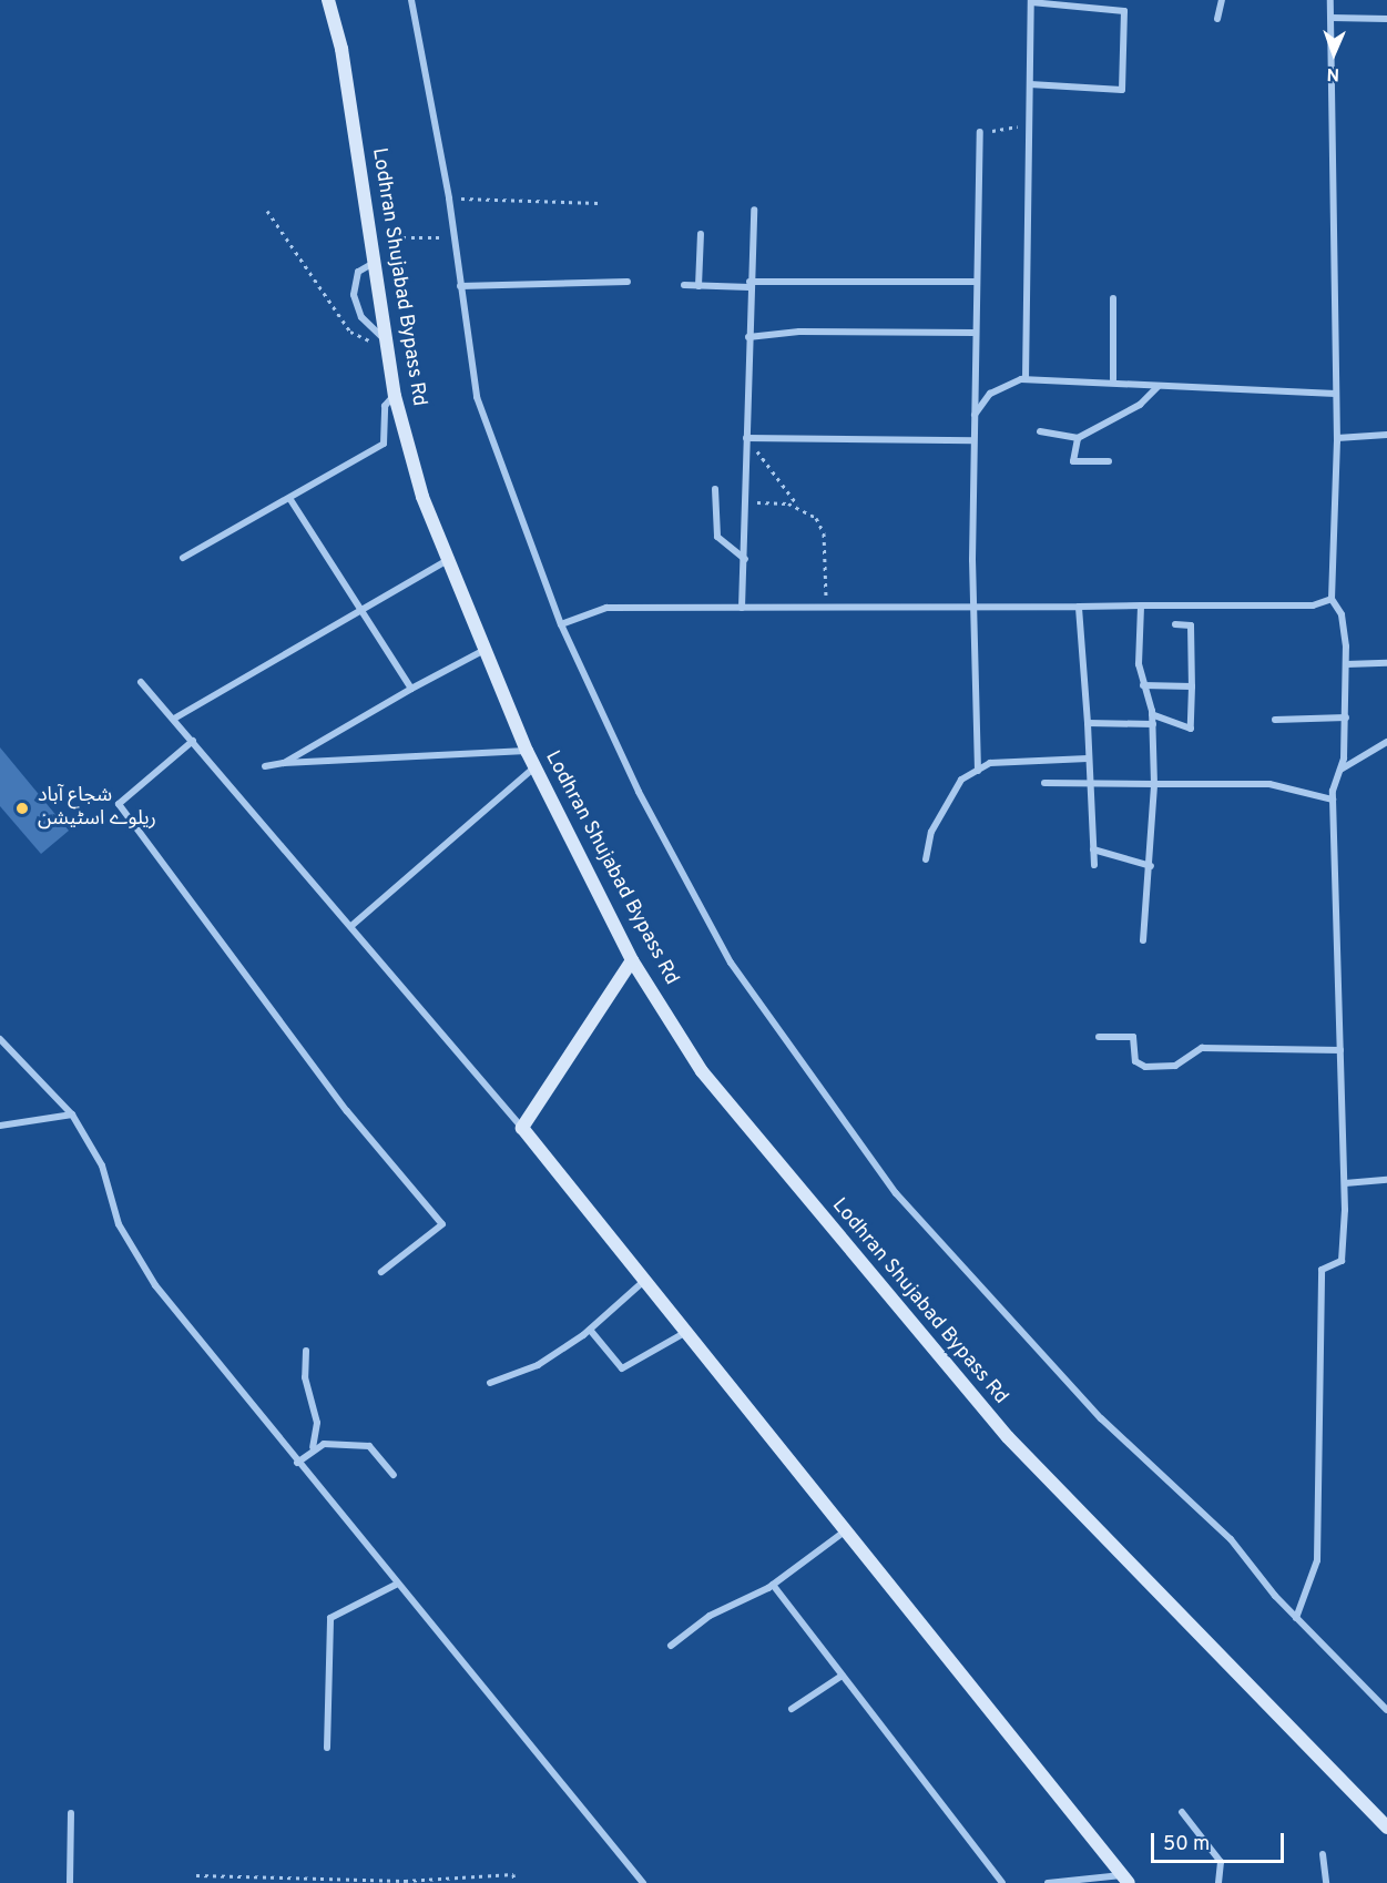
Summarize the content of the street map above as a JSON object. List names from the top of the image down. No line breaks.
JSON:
{"streets":{"street":["Lodhran Shujabad Bypass Rd"]},"places":["شجاع آباد ریلوے اسٹیشن"],"scale_bar":"50 m","north":"bottom"}
